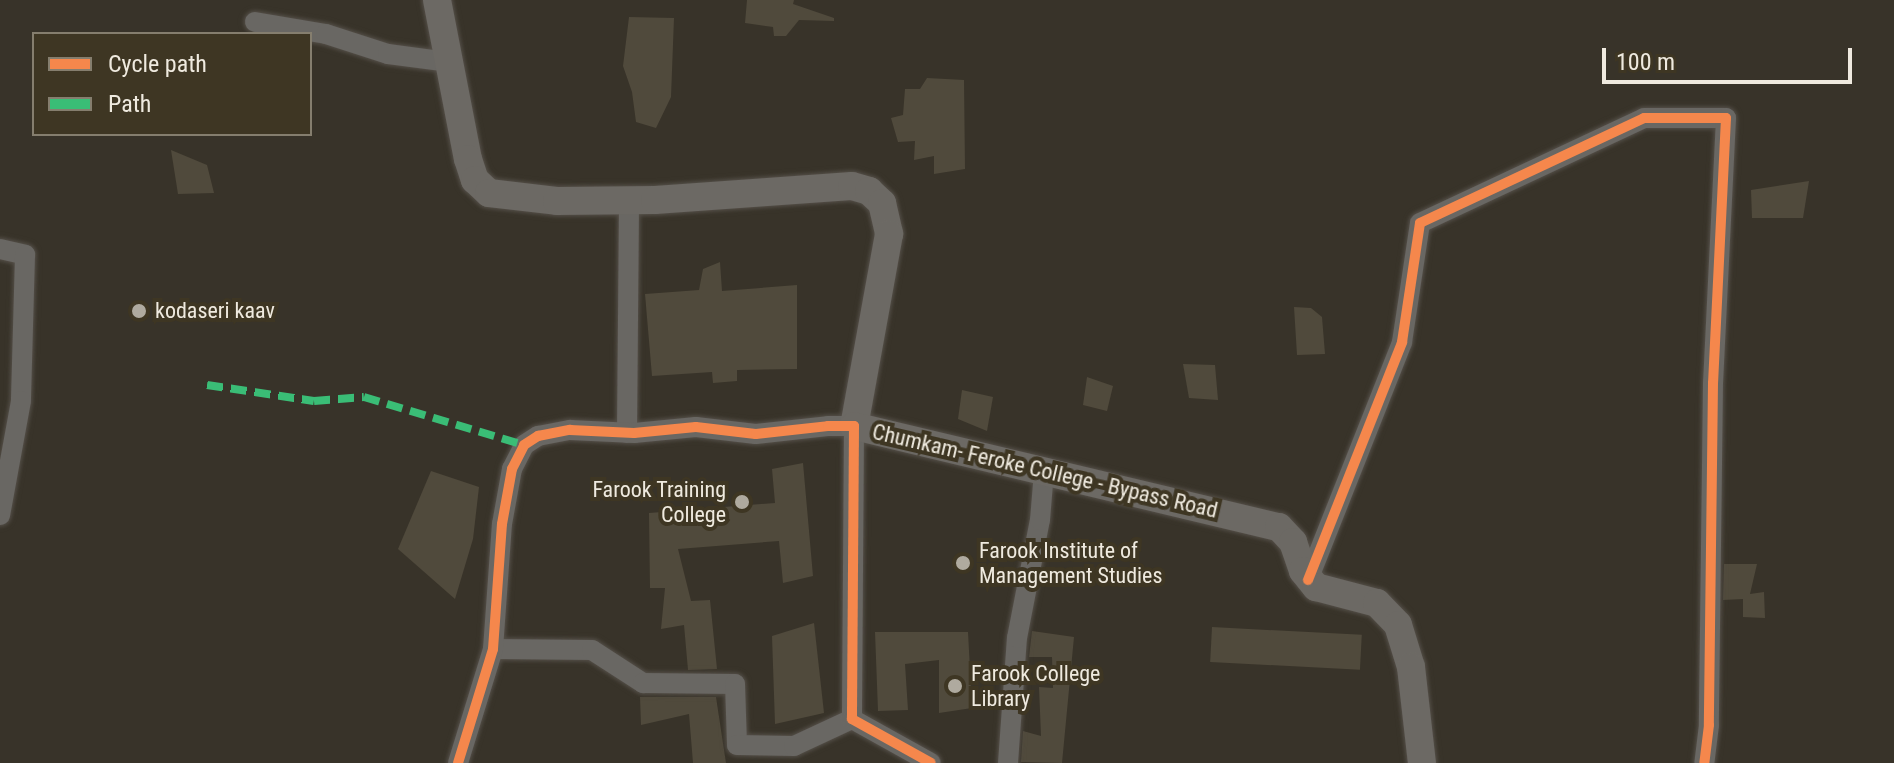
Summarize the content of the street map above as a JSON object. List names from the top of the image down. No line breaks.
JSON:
{"streets":{"main road":["Chumkam- Feroke College - Bypass Road"]},"places":["kodaseri kaav","Farook Training College","Farook Institute of Management Studies","Farook College Library"],"legend":["Cycle path","Path"],"scale_bar":"100 m"}
